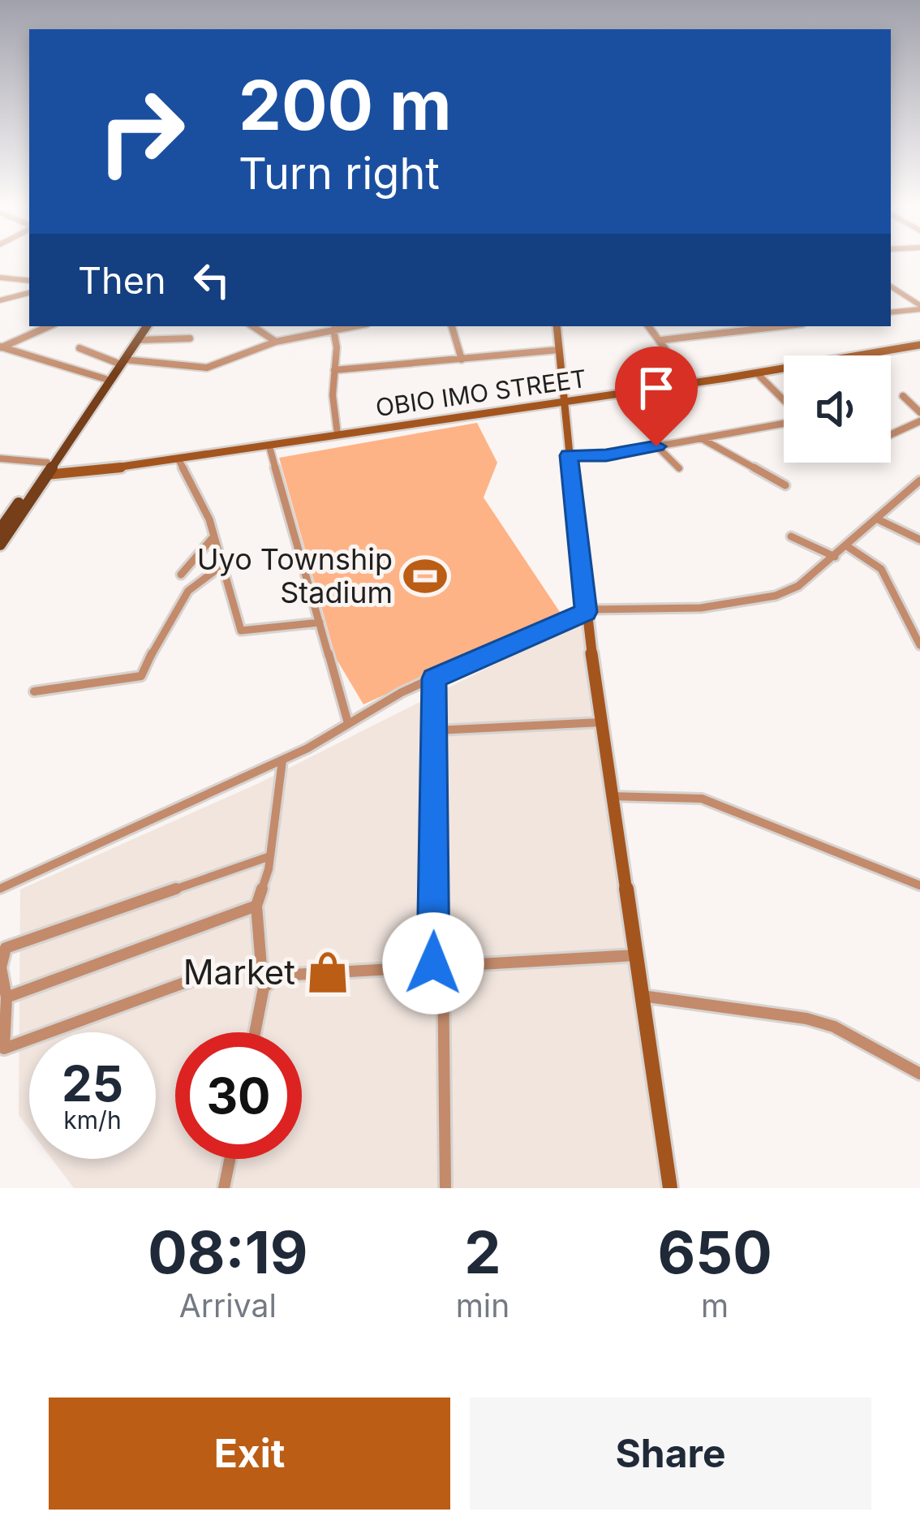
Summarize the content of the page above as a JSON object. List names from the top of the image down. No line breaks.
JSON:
{"streets":{"street":["OBIO IMO STREET"]},"places":{"sports":["Uyo Township Stadium"],"shop":["Market"]},"page":{"turn":["200 m","Turn right"],"then":"Then","speed":"25 km/h","limit":"30","eta":["08:19","Arrival","2","min","650","m"],"buttons":["Exit","Share"]}}
